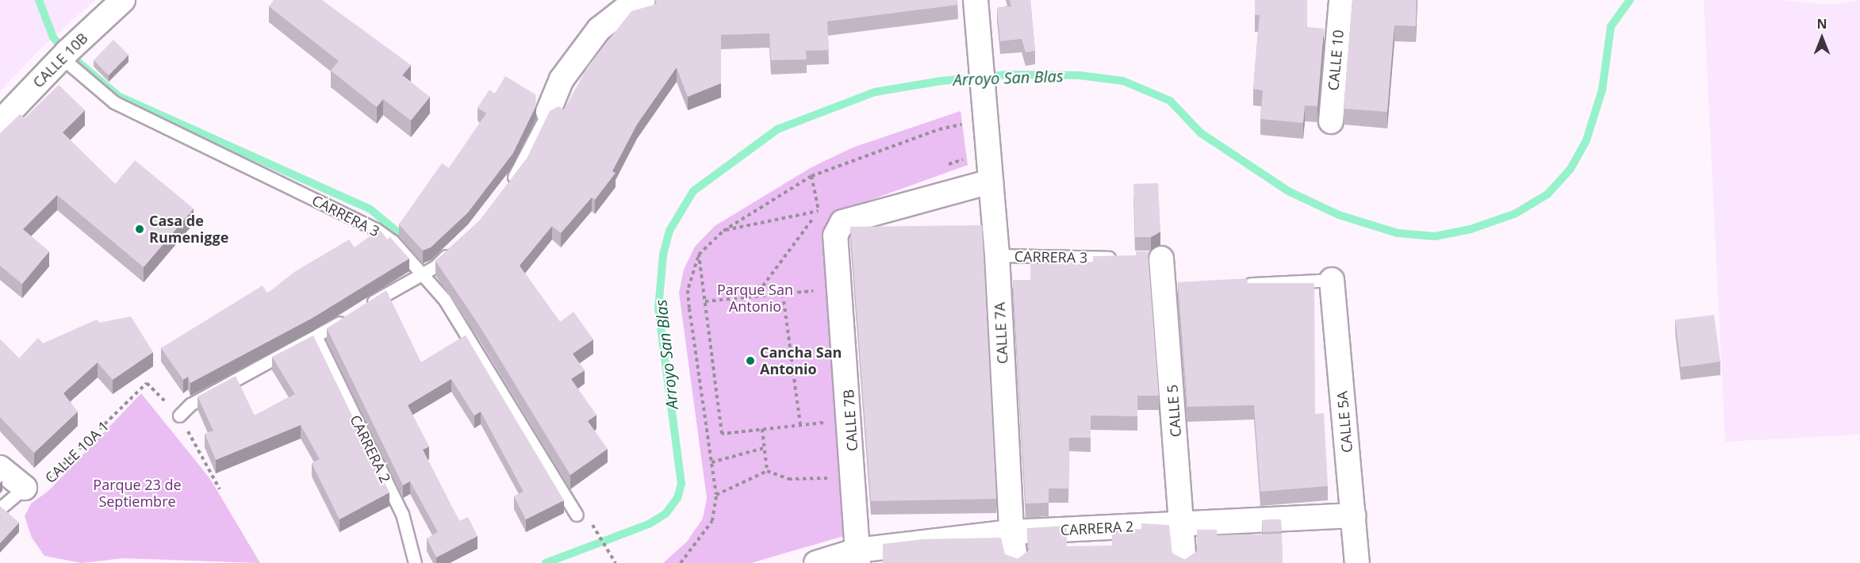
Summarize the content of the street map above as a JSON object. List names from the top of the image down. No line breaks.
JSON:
{"streets":{"street":["CALLE 10B","CALLE 10","CALLE 7A","CALLE 5","CALLE 7B","CALLE 5A","CARRERA 2"],"lane":["CARRERA 3"],"path":["CALLE 10A 1"]},"crossings":[["CALLE 10B","CARRERA 3"],["CARRERA 3","CALLE 7A"],["CALLE 7A","CALLE 7B"],["CALLE 7A","CARRERA 2"],["CALLE 5","CARRERA 2"],["CALLE 7B","CARRERA 2"],["CALLE 5A","CARRERA 2"]],"water":["Arroyo San Blas"],"parks":["Parque San Antonio","Parque 23 de Septiembre"],"places":["Casa de Rumenigge","Cancha San Antonio"],"north":"top"}
